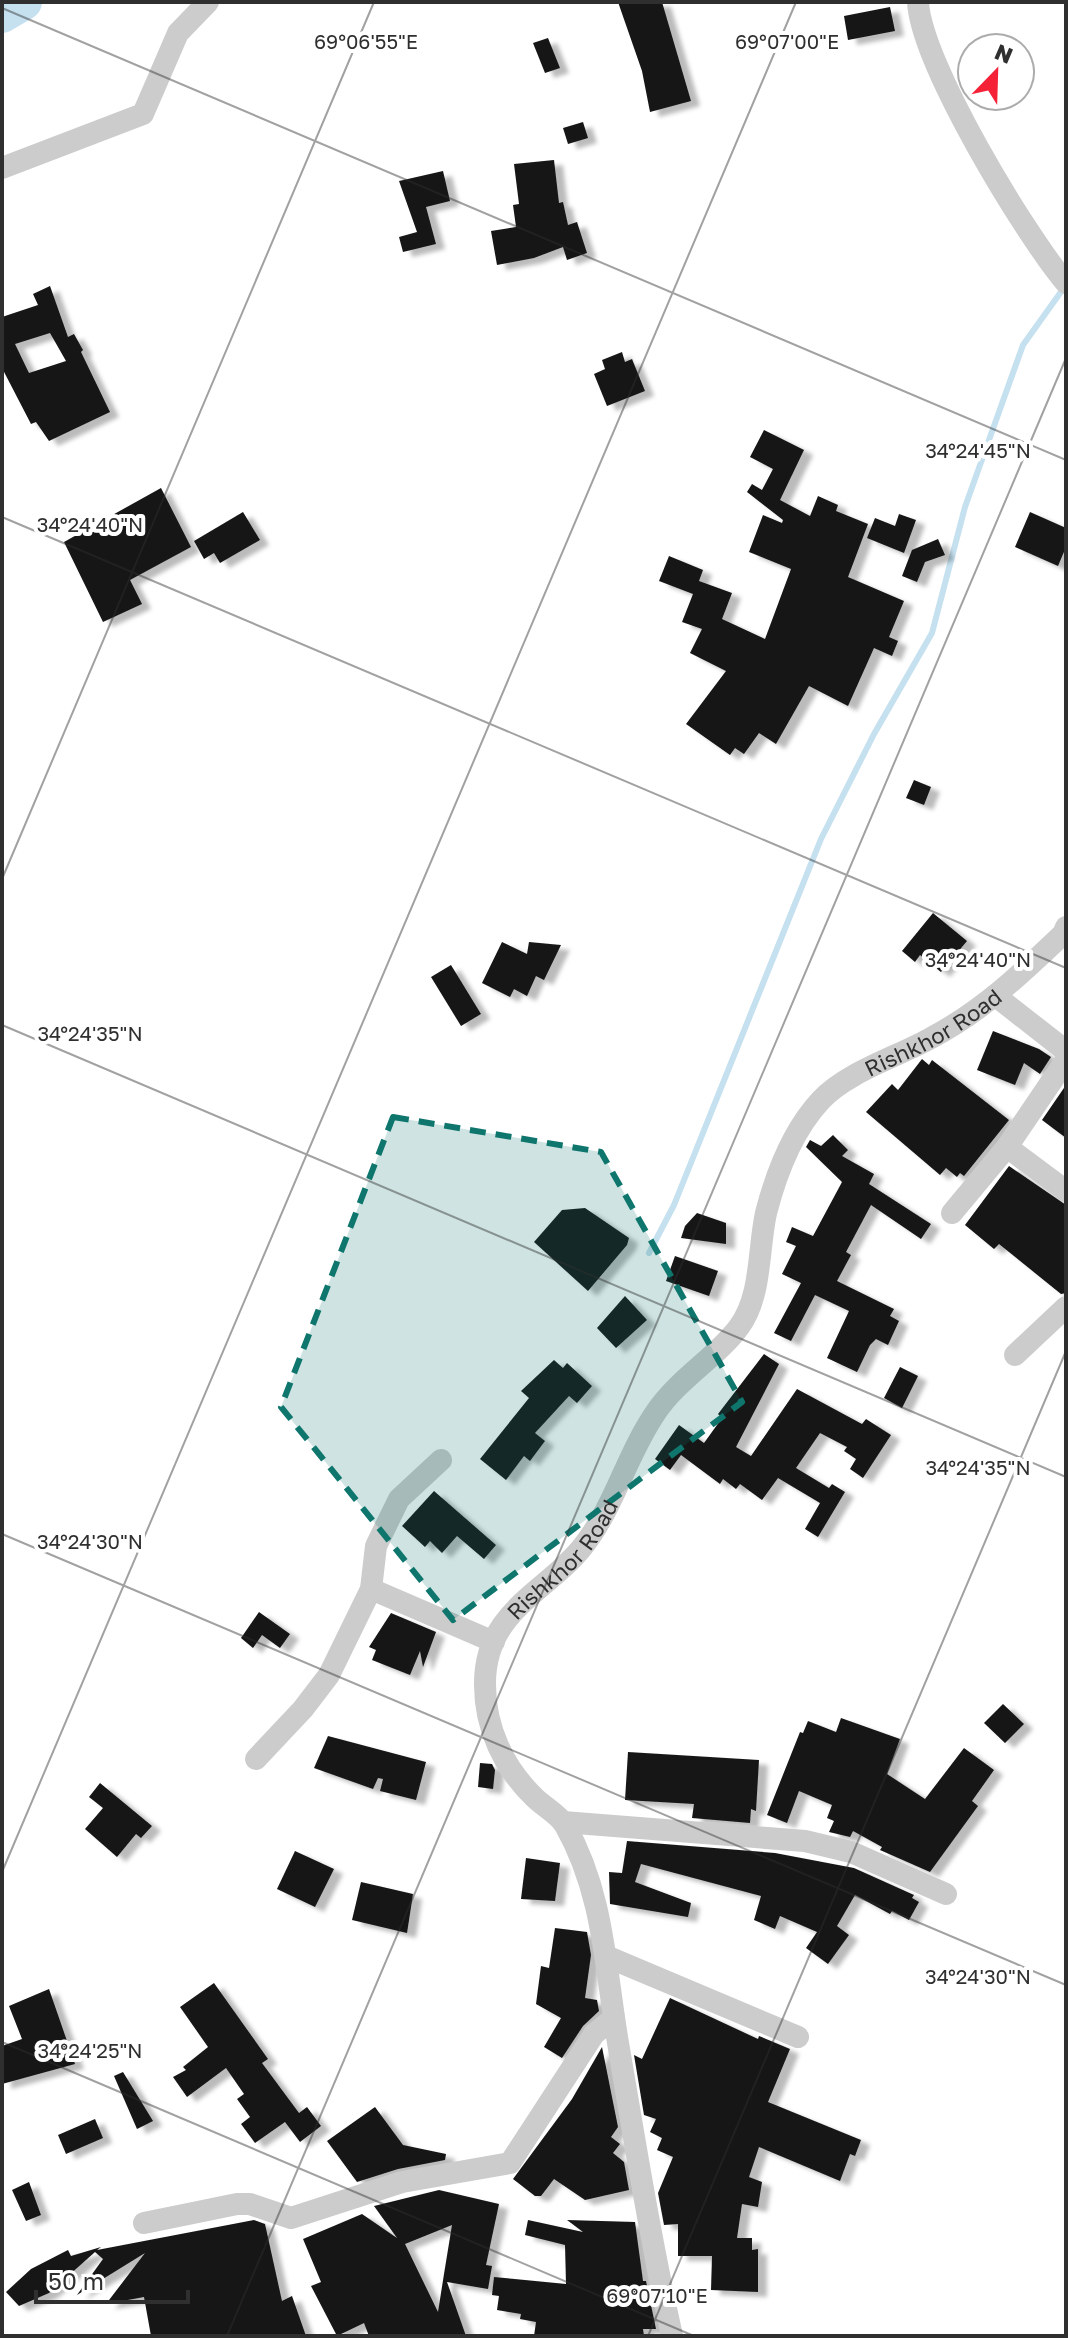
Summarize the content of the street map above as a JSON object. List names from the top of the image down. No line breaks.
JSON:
{"streets":{"street":["Rishkhor Road"]},"scale_bar":"50 m","north":"top right","coordinates":["69°06'55\"E","69°07'00\"E","34°24'45\"N","34°24'40\"N","34°24'35\"N","34°24'30\"N","34°24'25\"N","69°07'10\"E"]}
